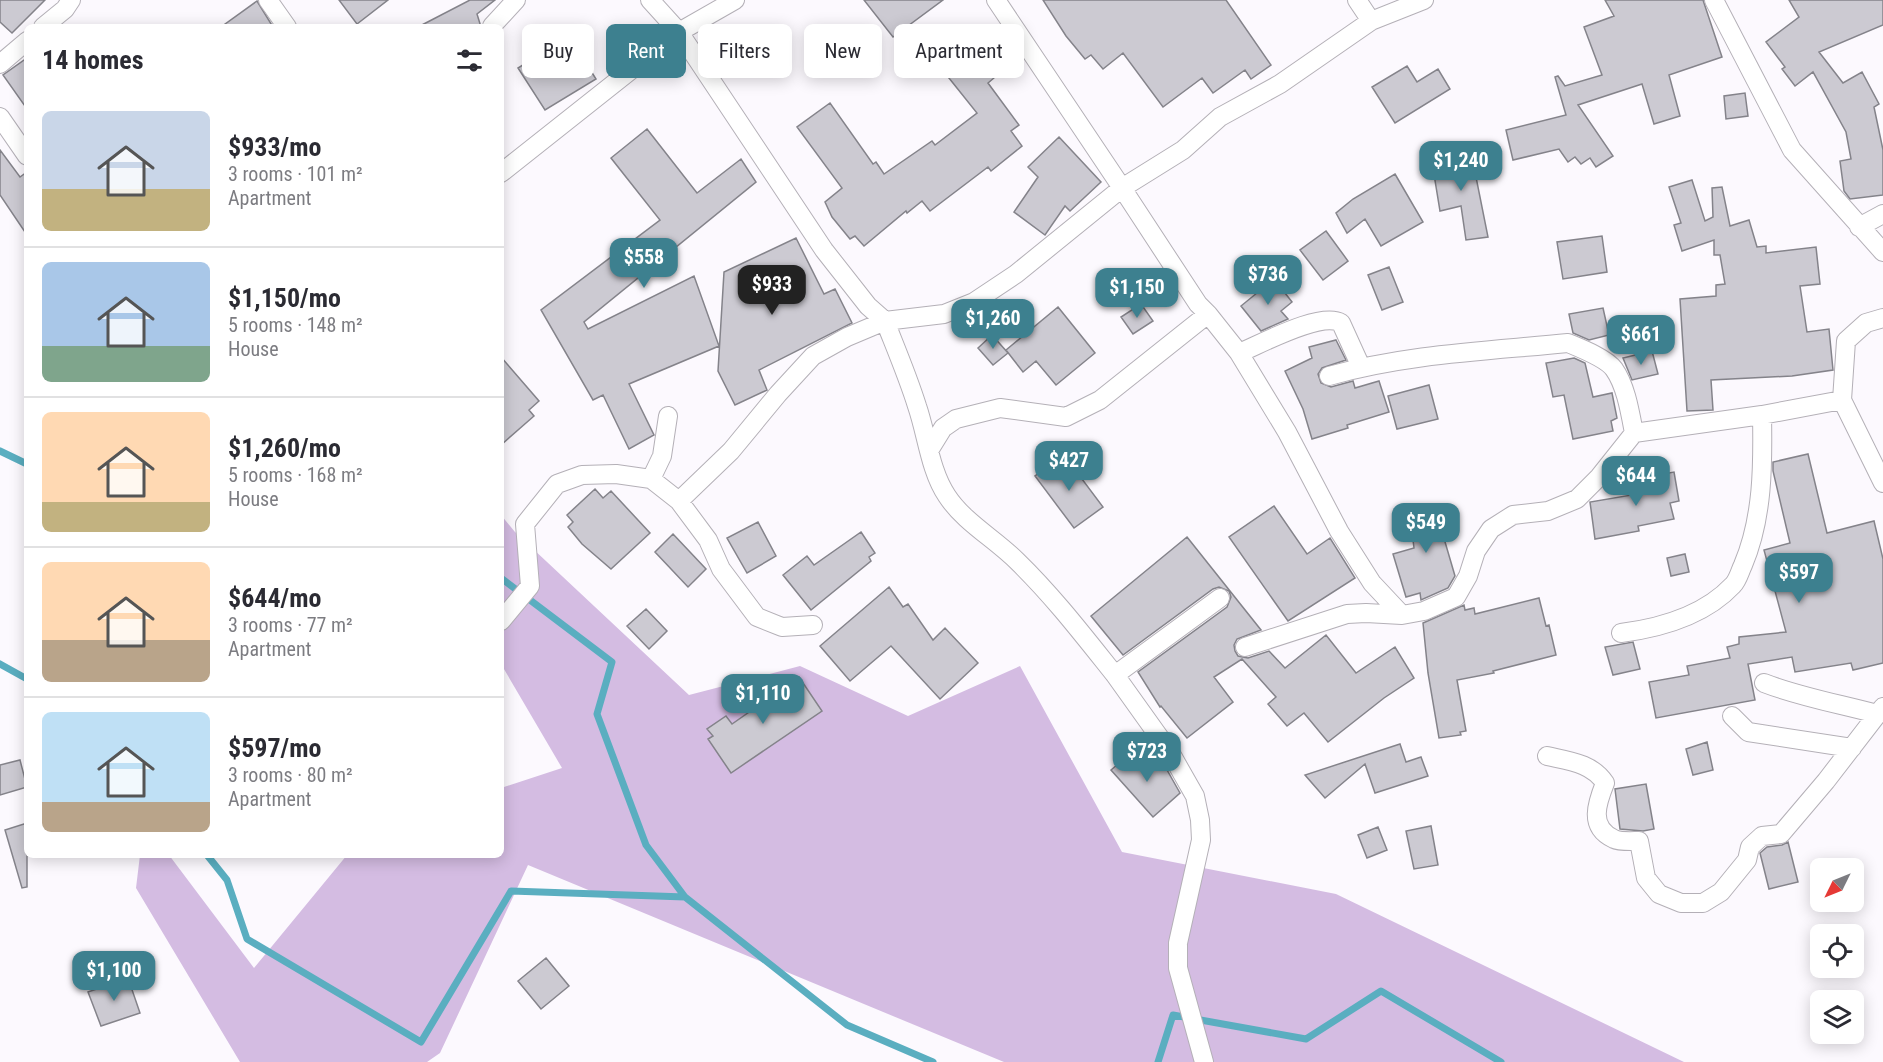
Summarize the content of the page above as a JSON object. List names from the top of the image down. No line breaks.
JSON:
{"north":"bottom left","page":{"chip":["Buy","Rent","Filters","New","Apartment"],"heading":"14 homes","list":[{"name":"$933/mo","note":"3 rooms · 101 m² · Apartment"},{"name":"$1,150/mo","note":"5 rooms · 148 m² · House"},{"name":"$1,260/mo","note":"5 rooms · 168 m² · House"},{"name":"$644/mo","note":"3 rooms · 77 m² · Apartment"},{"name":"$597/mo","note":"3 rooms · 80 m² · Apartment"}],"price":["$1,240","$558","$736","$933","$1,150","$1,260","$661","$427","$644","$549","$597","$1,110","$723","$1,100"]}}
